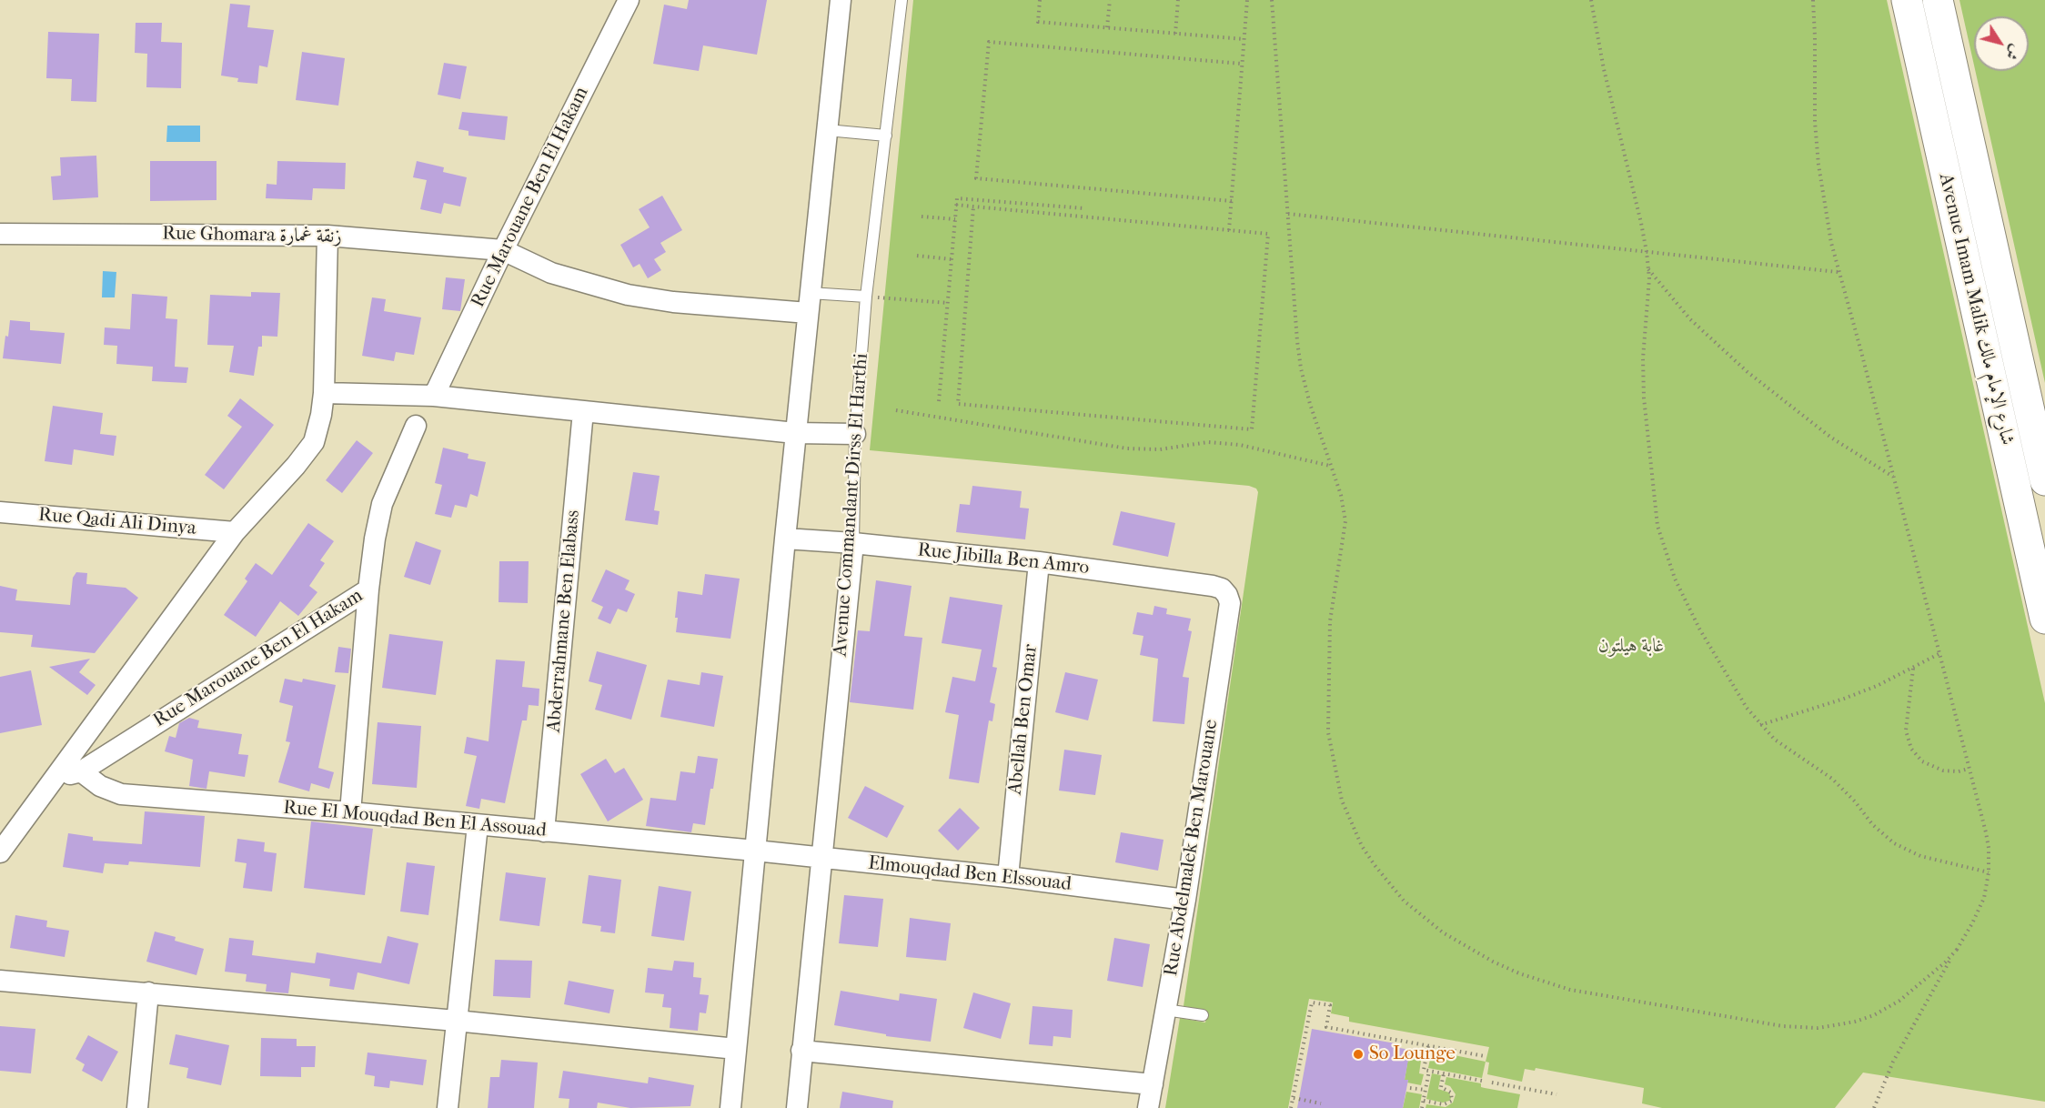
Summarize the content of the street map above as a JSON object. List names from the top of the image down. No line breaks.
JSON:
{"streets":{"main road":["Avenue Imam Malik شارع الإمام مالك"],"street":["Rue Marouane Ben El Hakam","Rue Ghomara زنقة غمارة","Avenue Commandant Dirss El Harthi","Rue Qadi Ali Dinya","Rue Jibilla Ben Amro","Abderrahmane Ben Elabass","Abellah Ben Omar","Rue El Mouqdad Ben El Assouad","Rue Abdelmalek Ben Marouane","Elmouqdad Ben Elssouad"]},"crossings":[["Rue Marouane Ben El Hakam","Rue Ghomara زنقة غمارة"],["Rue Marouane Ben El Hakam","Rue El Mouqdad Ben El Assouad"],["Avenue Commandant Dirss El Harthi","Rue Jibilla Ben Amro"],["Avenue Commandant Dirss El Harthi","Elmouqdad Ben Elssouad"],["Rue Jibilla Ben Amro","Abellah Ben Omar"],["Rue Jibilla Ben Amro","Rue Abdelmalek Ben Marouane"],["Abderrahmane Ben Elabass","Rue El Mouqdad Ben El Assouad"],["Abellah Ben Omar","Elmouqdad Ben Elssouad"],["Rue El Mouqdad Ben El Assouad","Elmouqdad Ben Elssouad"],["Rue Abdelmalek Ben Marouane","Elmouqdad Ben Elssouad"]],"parks":["غابة هيلتون"],"places":["So Lounge"],"north":"bottom right"}
